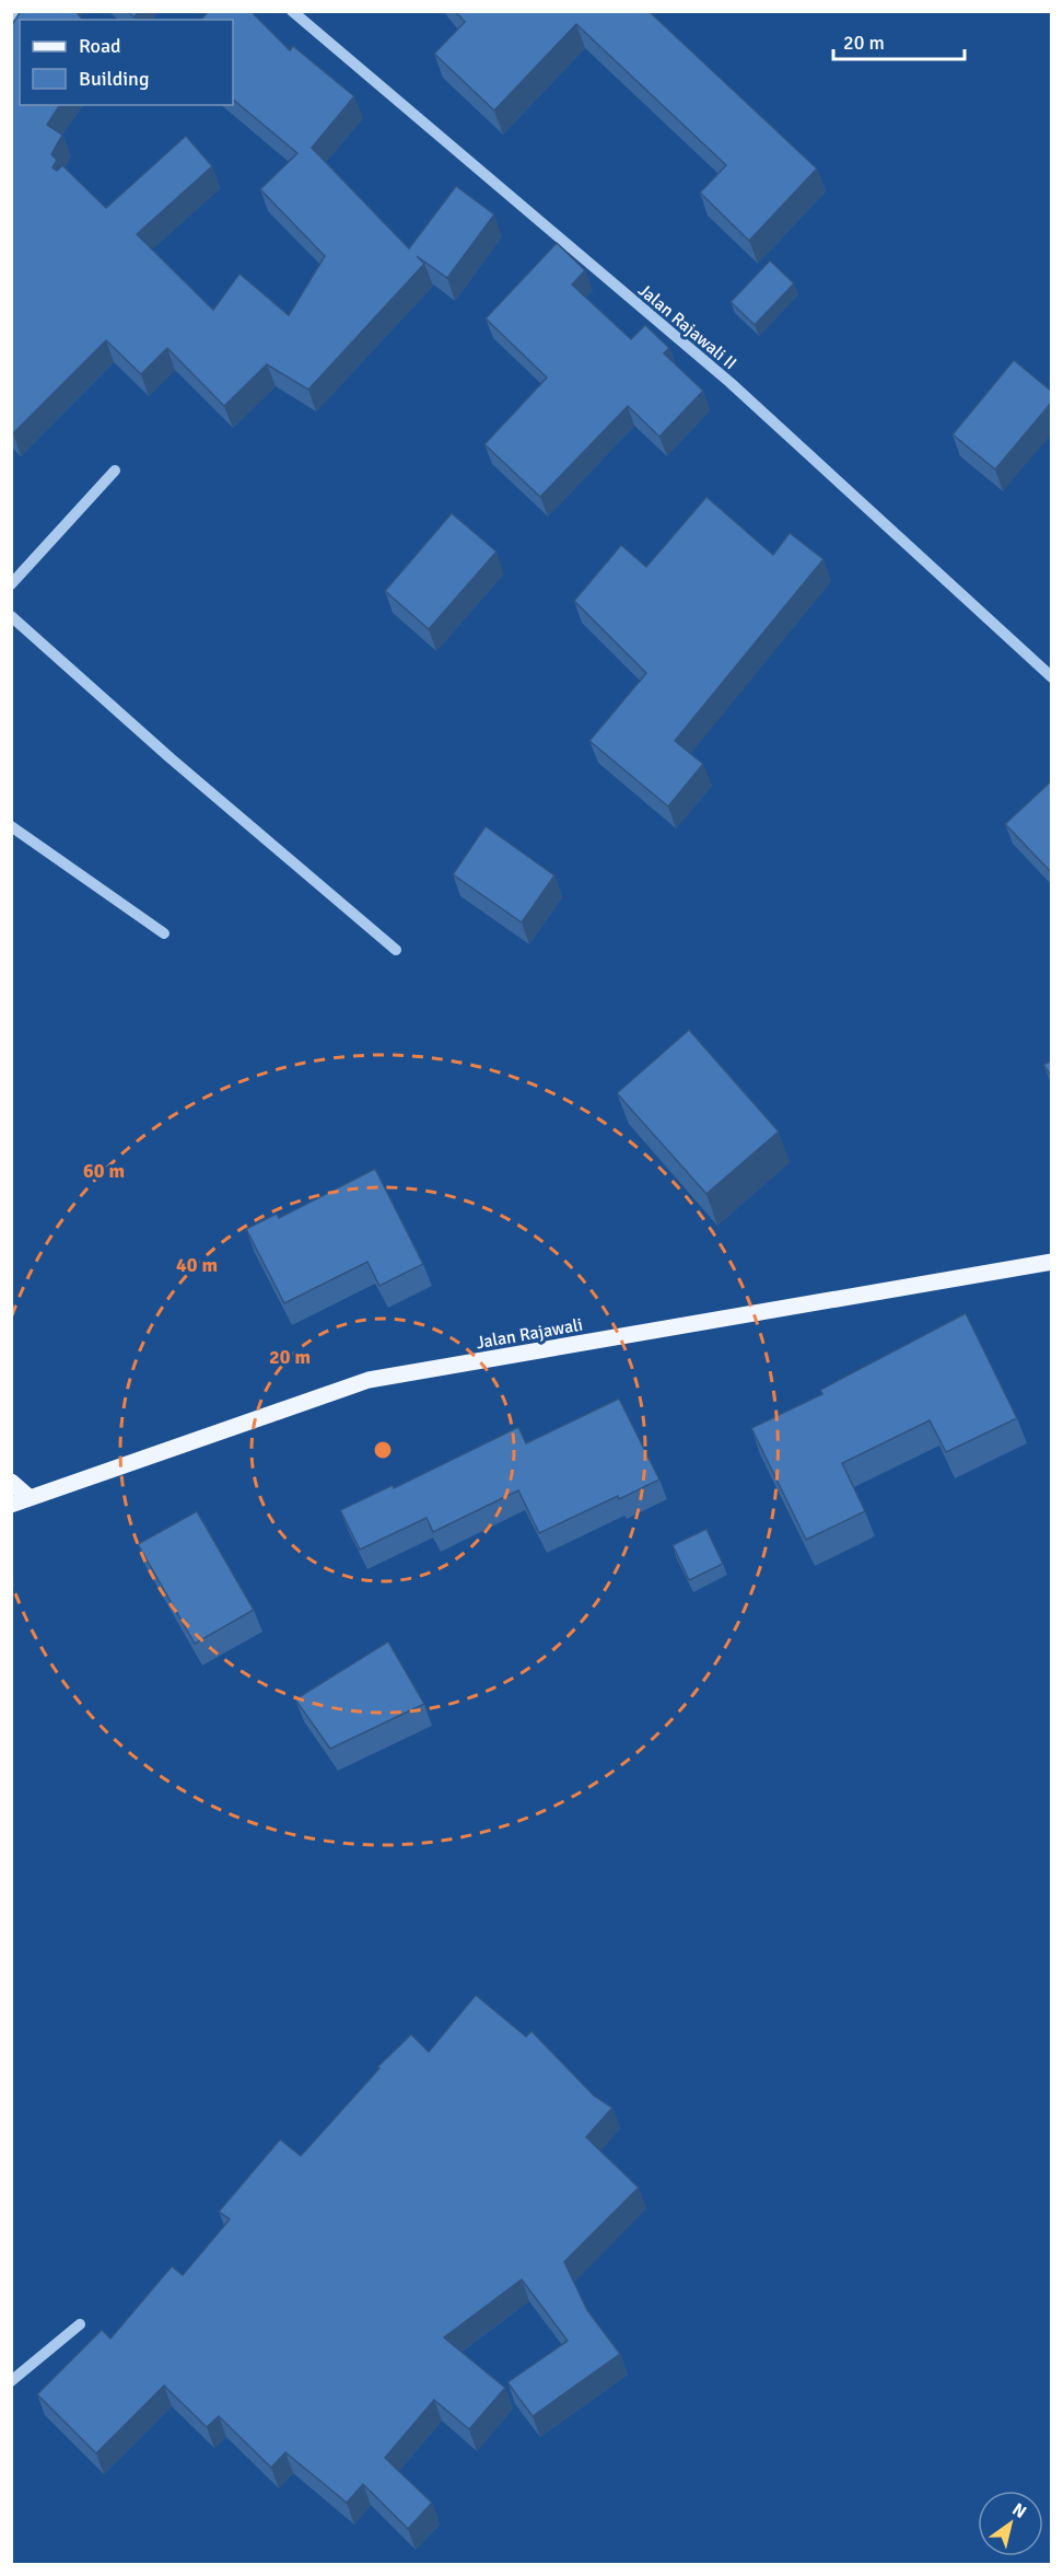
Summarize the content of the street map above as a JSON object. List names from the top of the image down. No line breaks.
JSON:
{"streets":{"main road":["Jalan Rajawali"],"street":["Jalan Rajawali II"]},"legend":["Road","Building"],"scale_bar":"20 m","north":"top right","rings":["60 m","40 m","20 m"]}
